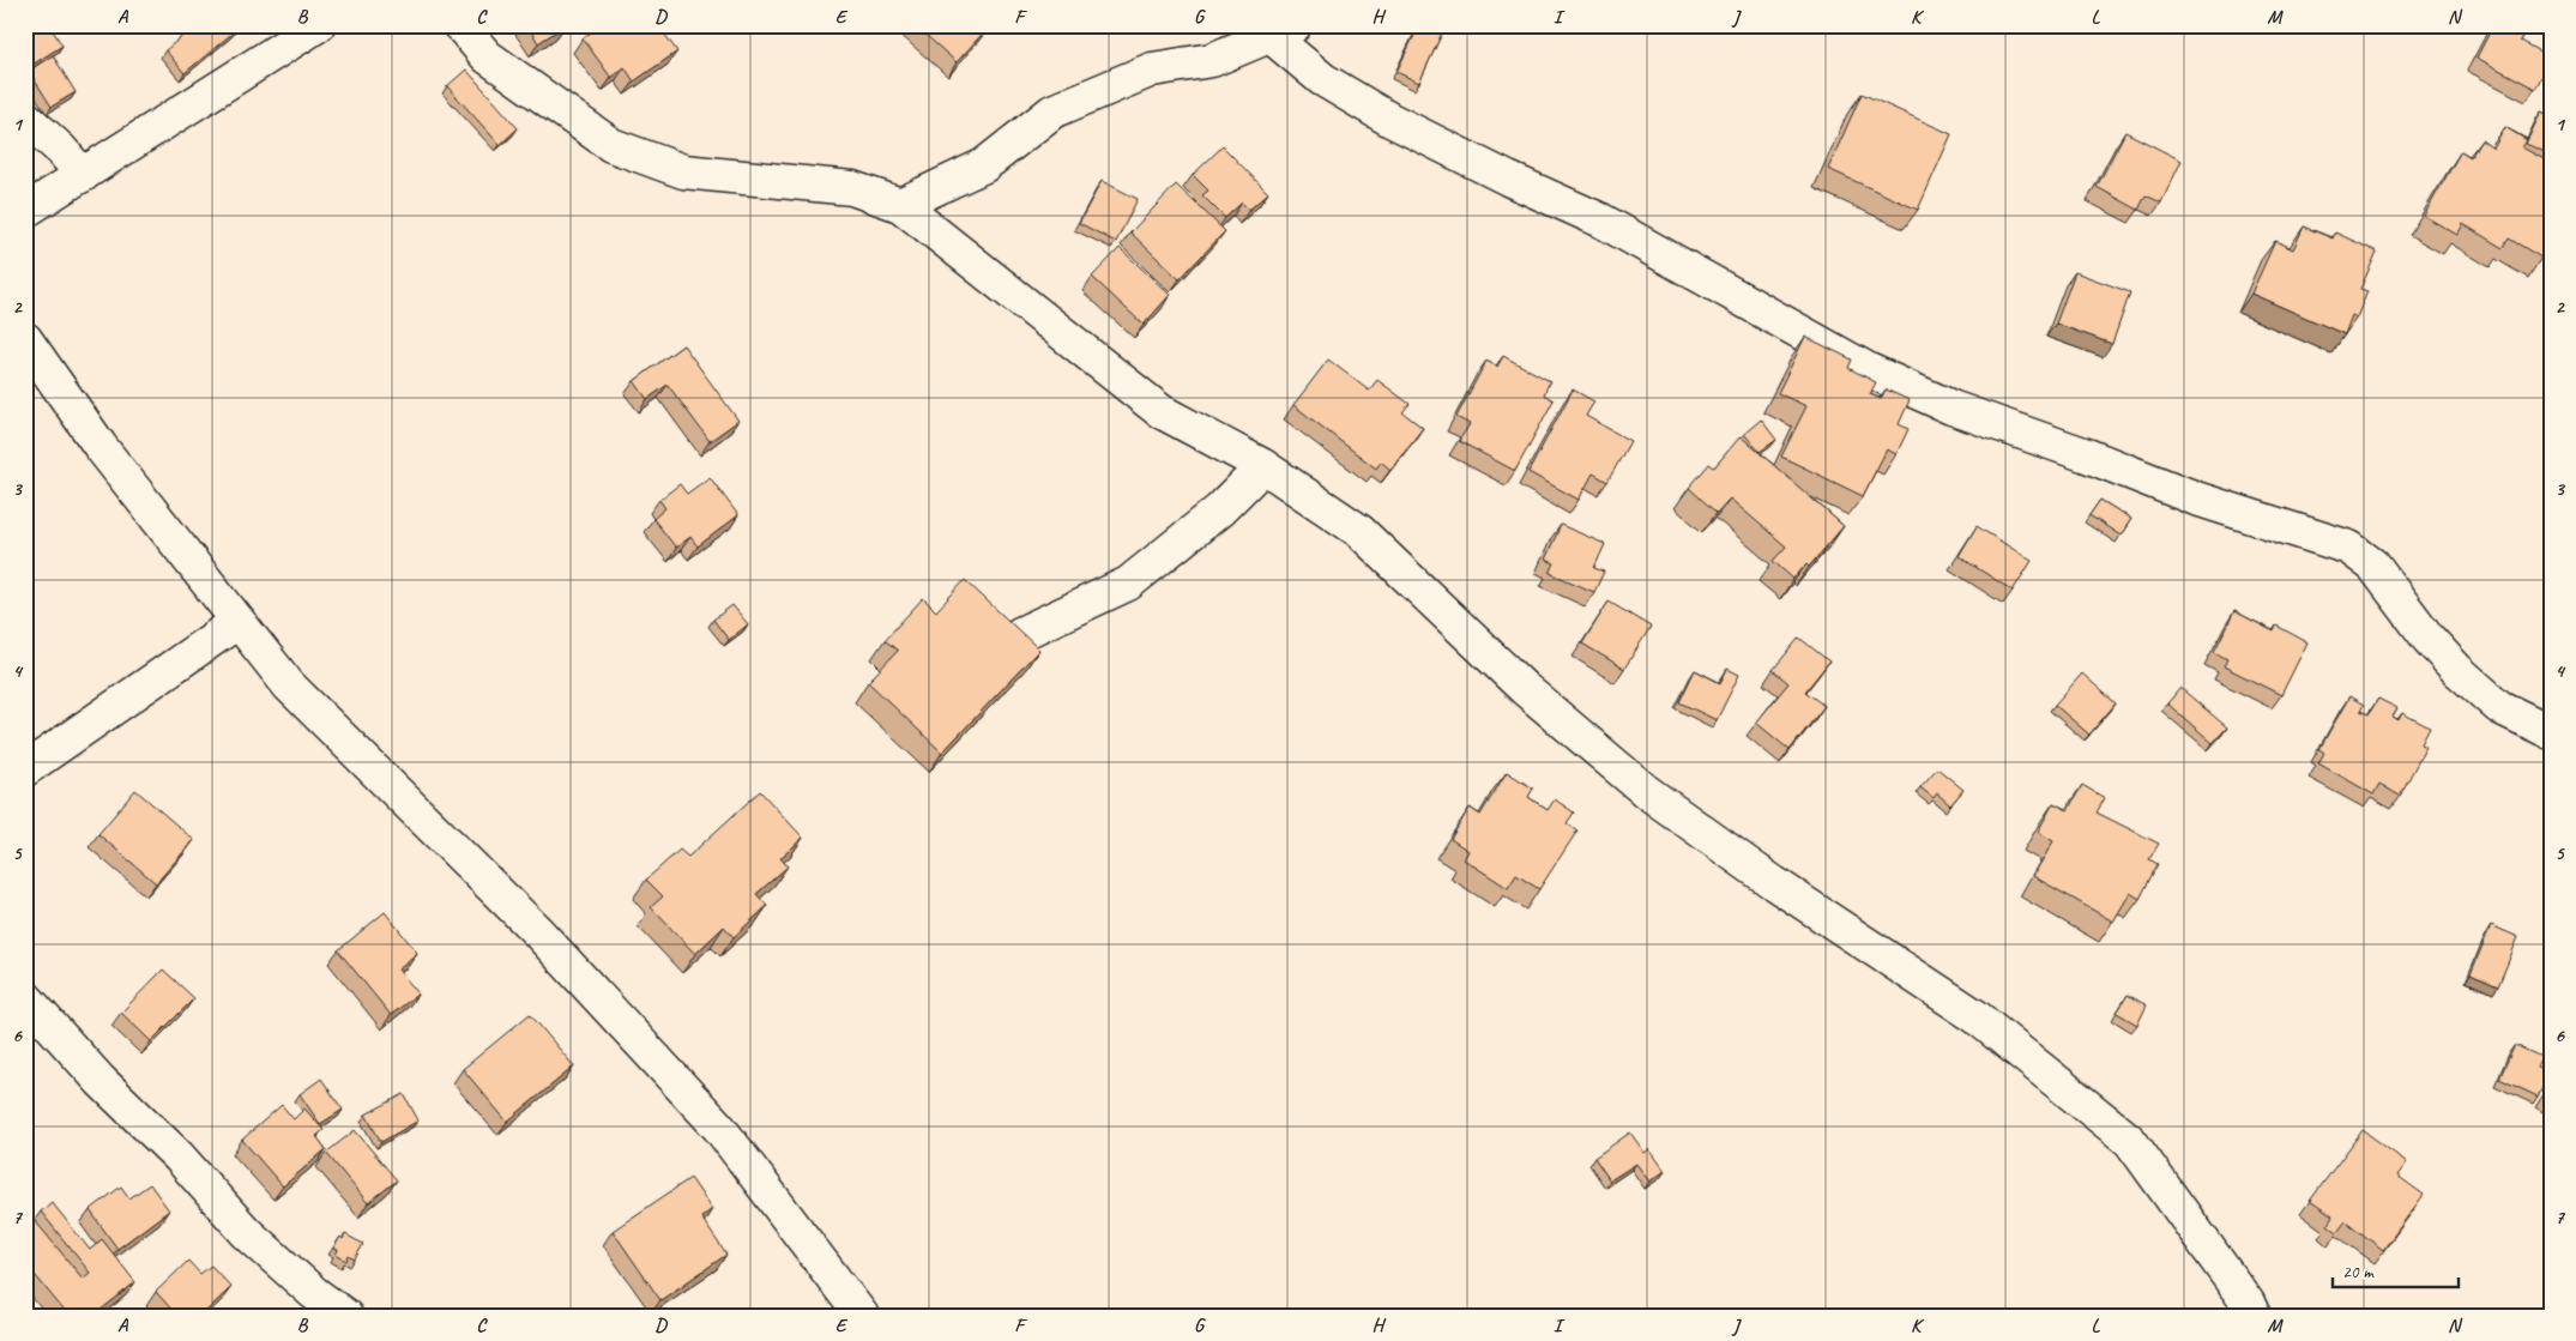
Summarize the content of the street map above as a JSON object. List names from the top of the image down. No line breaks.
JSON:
{"scale_bar":"20 m","grid":{"columns":["A","B","C","D","E","F","G","H","I","J","K","L","M","N"],"rows":["1","2","3","4","5","6","7"]}}
